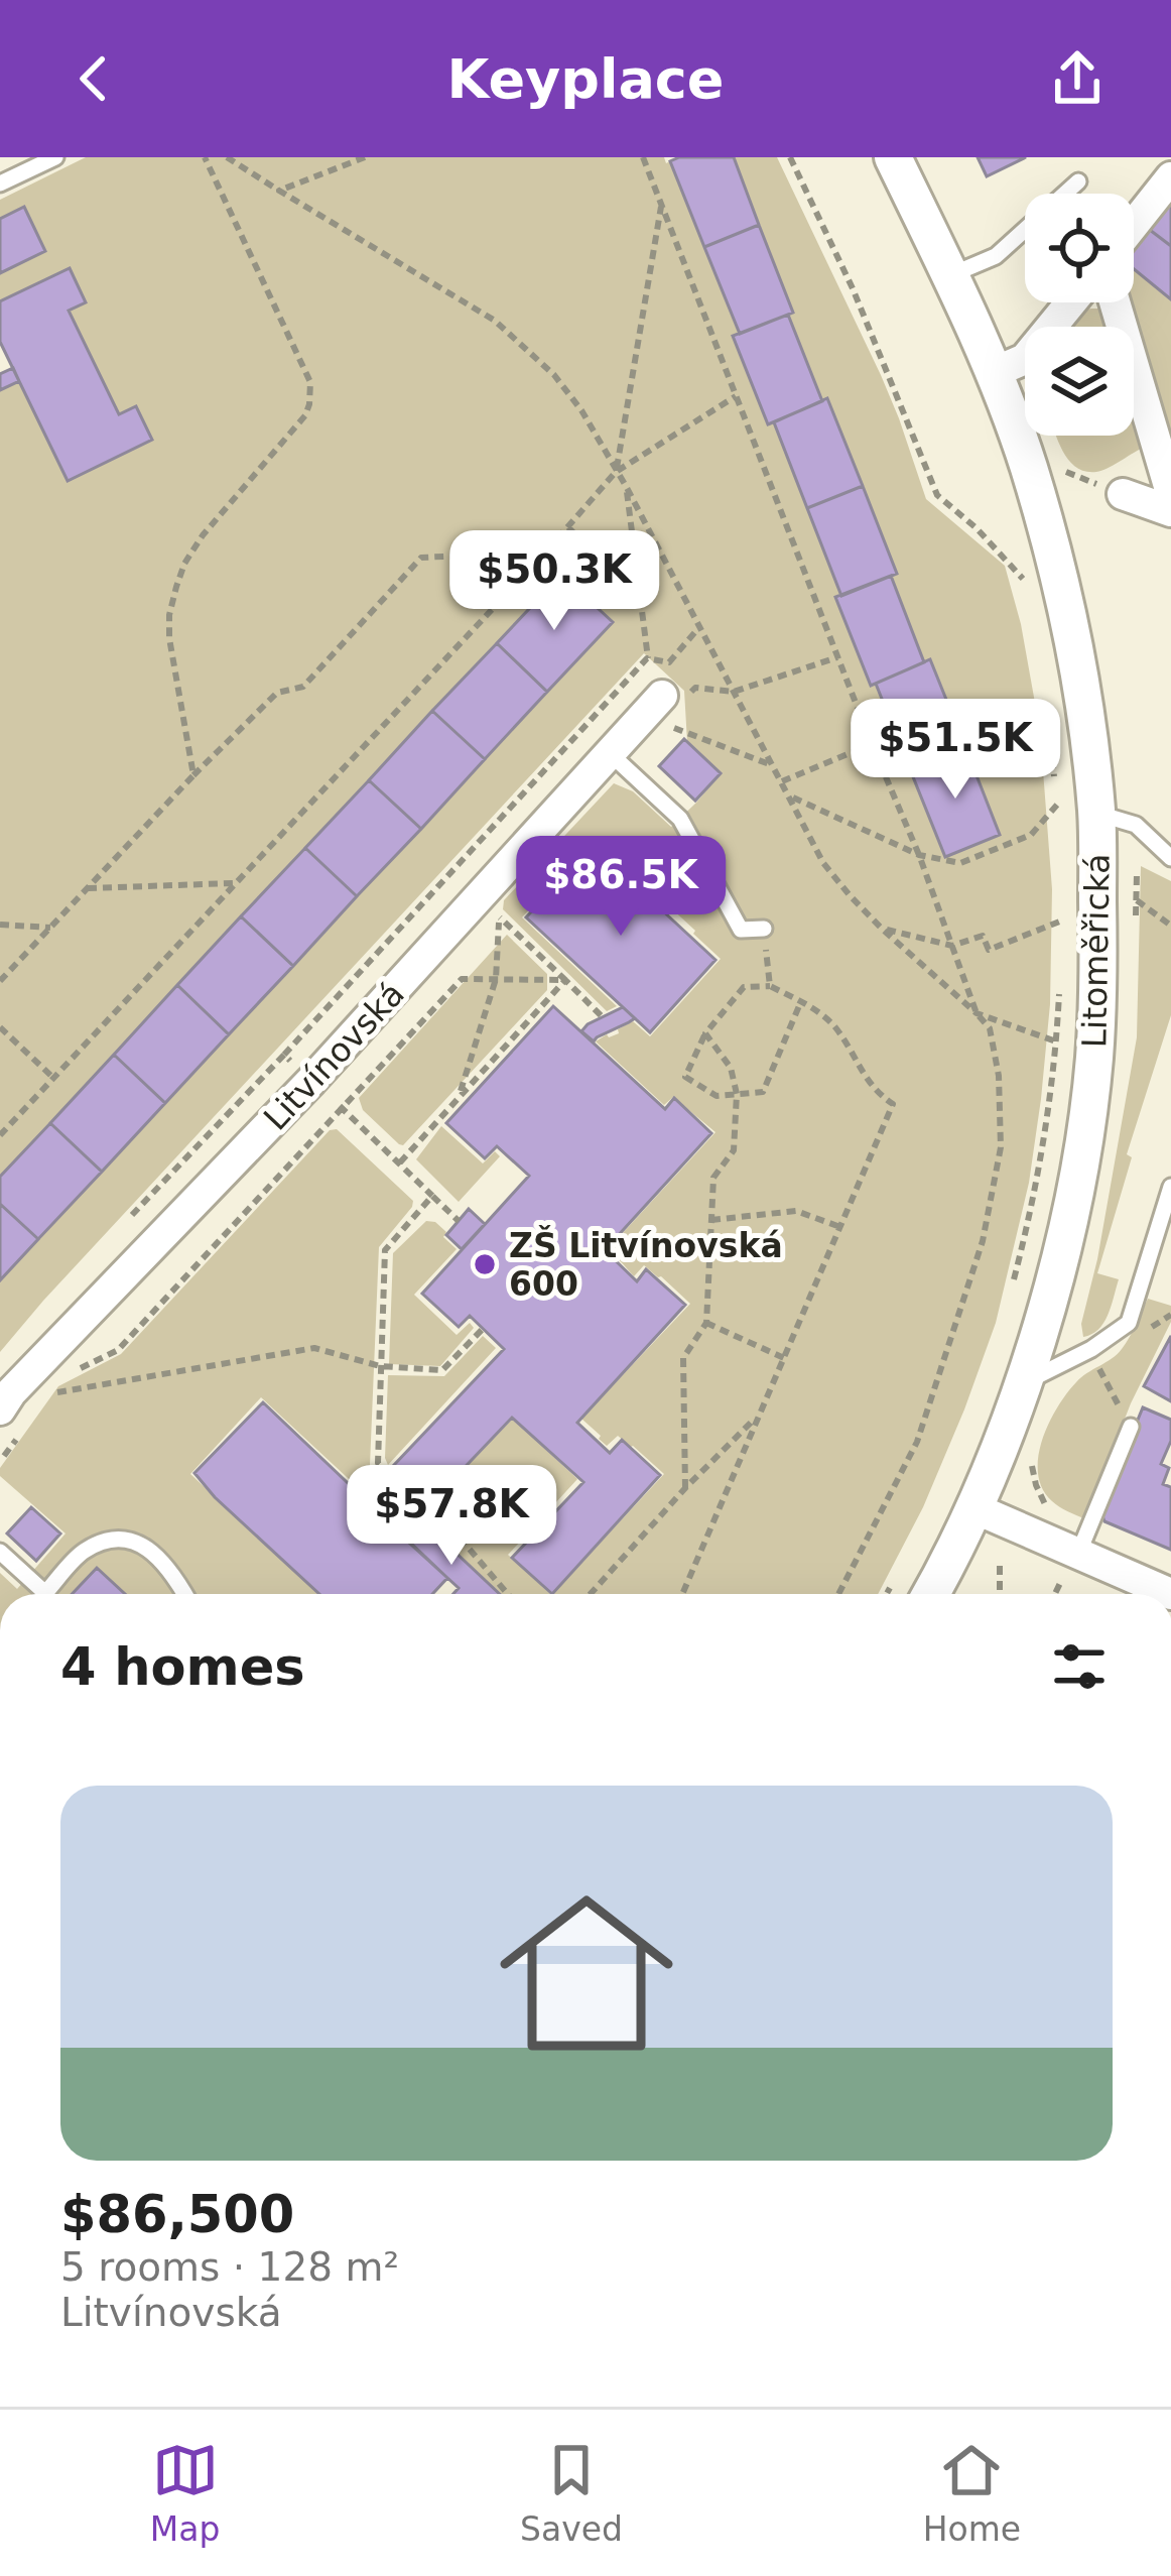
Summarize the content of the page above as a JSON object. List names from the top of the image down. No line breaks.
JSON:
{"streets":{"street":["Litoměřická","Litvínovská"]},"places":["ZŠ Litvínovská 600"],"page":{"header":"Keyplace","price":["$50.3K","$51.5K","$86.5K","$57.8K"],"heading":"4 homes","list":[{"name":"$86,500","note":"5 rooms · 128 m² · Litvínovská"}],"tabs":["Map","Saved","Home"]}}
